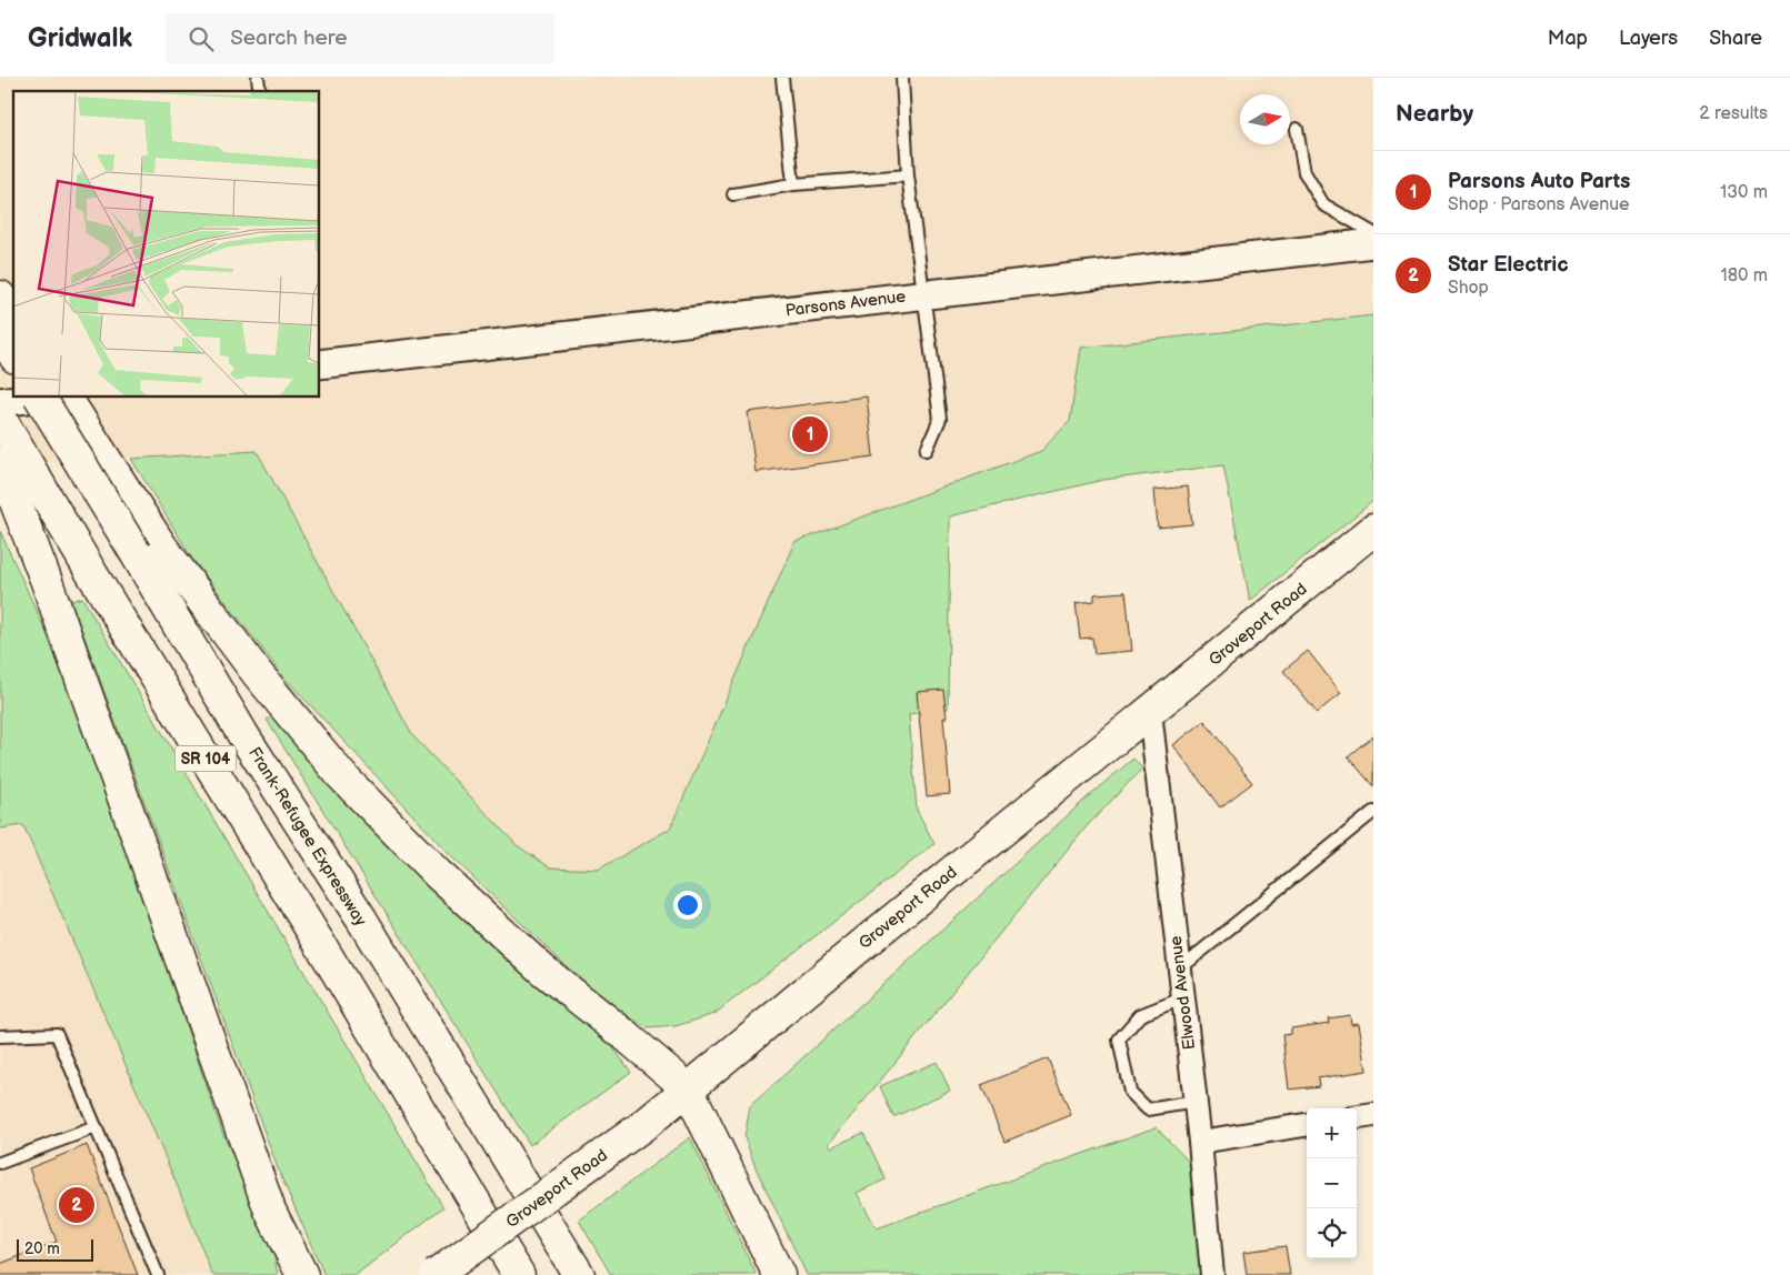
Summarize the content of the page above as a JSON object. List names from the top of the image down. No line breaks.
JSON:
{"streets":{"main road":["Groveport Road","SR 104","Frank-Refugee Expressway"],"street":["Parsons Avenue","Elwood Avenue"]},"crossings":[["Groveport Road","Elwood Avenue"]],"scale_bar":"20 m","north":"right","page":{"header":"Gridwalk","search":"Search here","nav":["Map","Layers","Share"],"heading":["Nearby","2 results"],"list":[{"mark":"1","name":"Parsons Auto Parts","note":"Shop · Parsons Avenue","value":"130 m"},{"mark":"2","name":"Star Electric","note":"Shop","value":"180 m"}],"pins":["1","2"],"map_buttons":["+","−"],"scale":"20 m"}}
